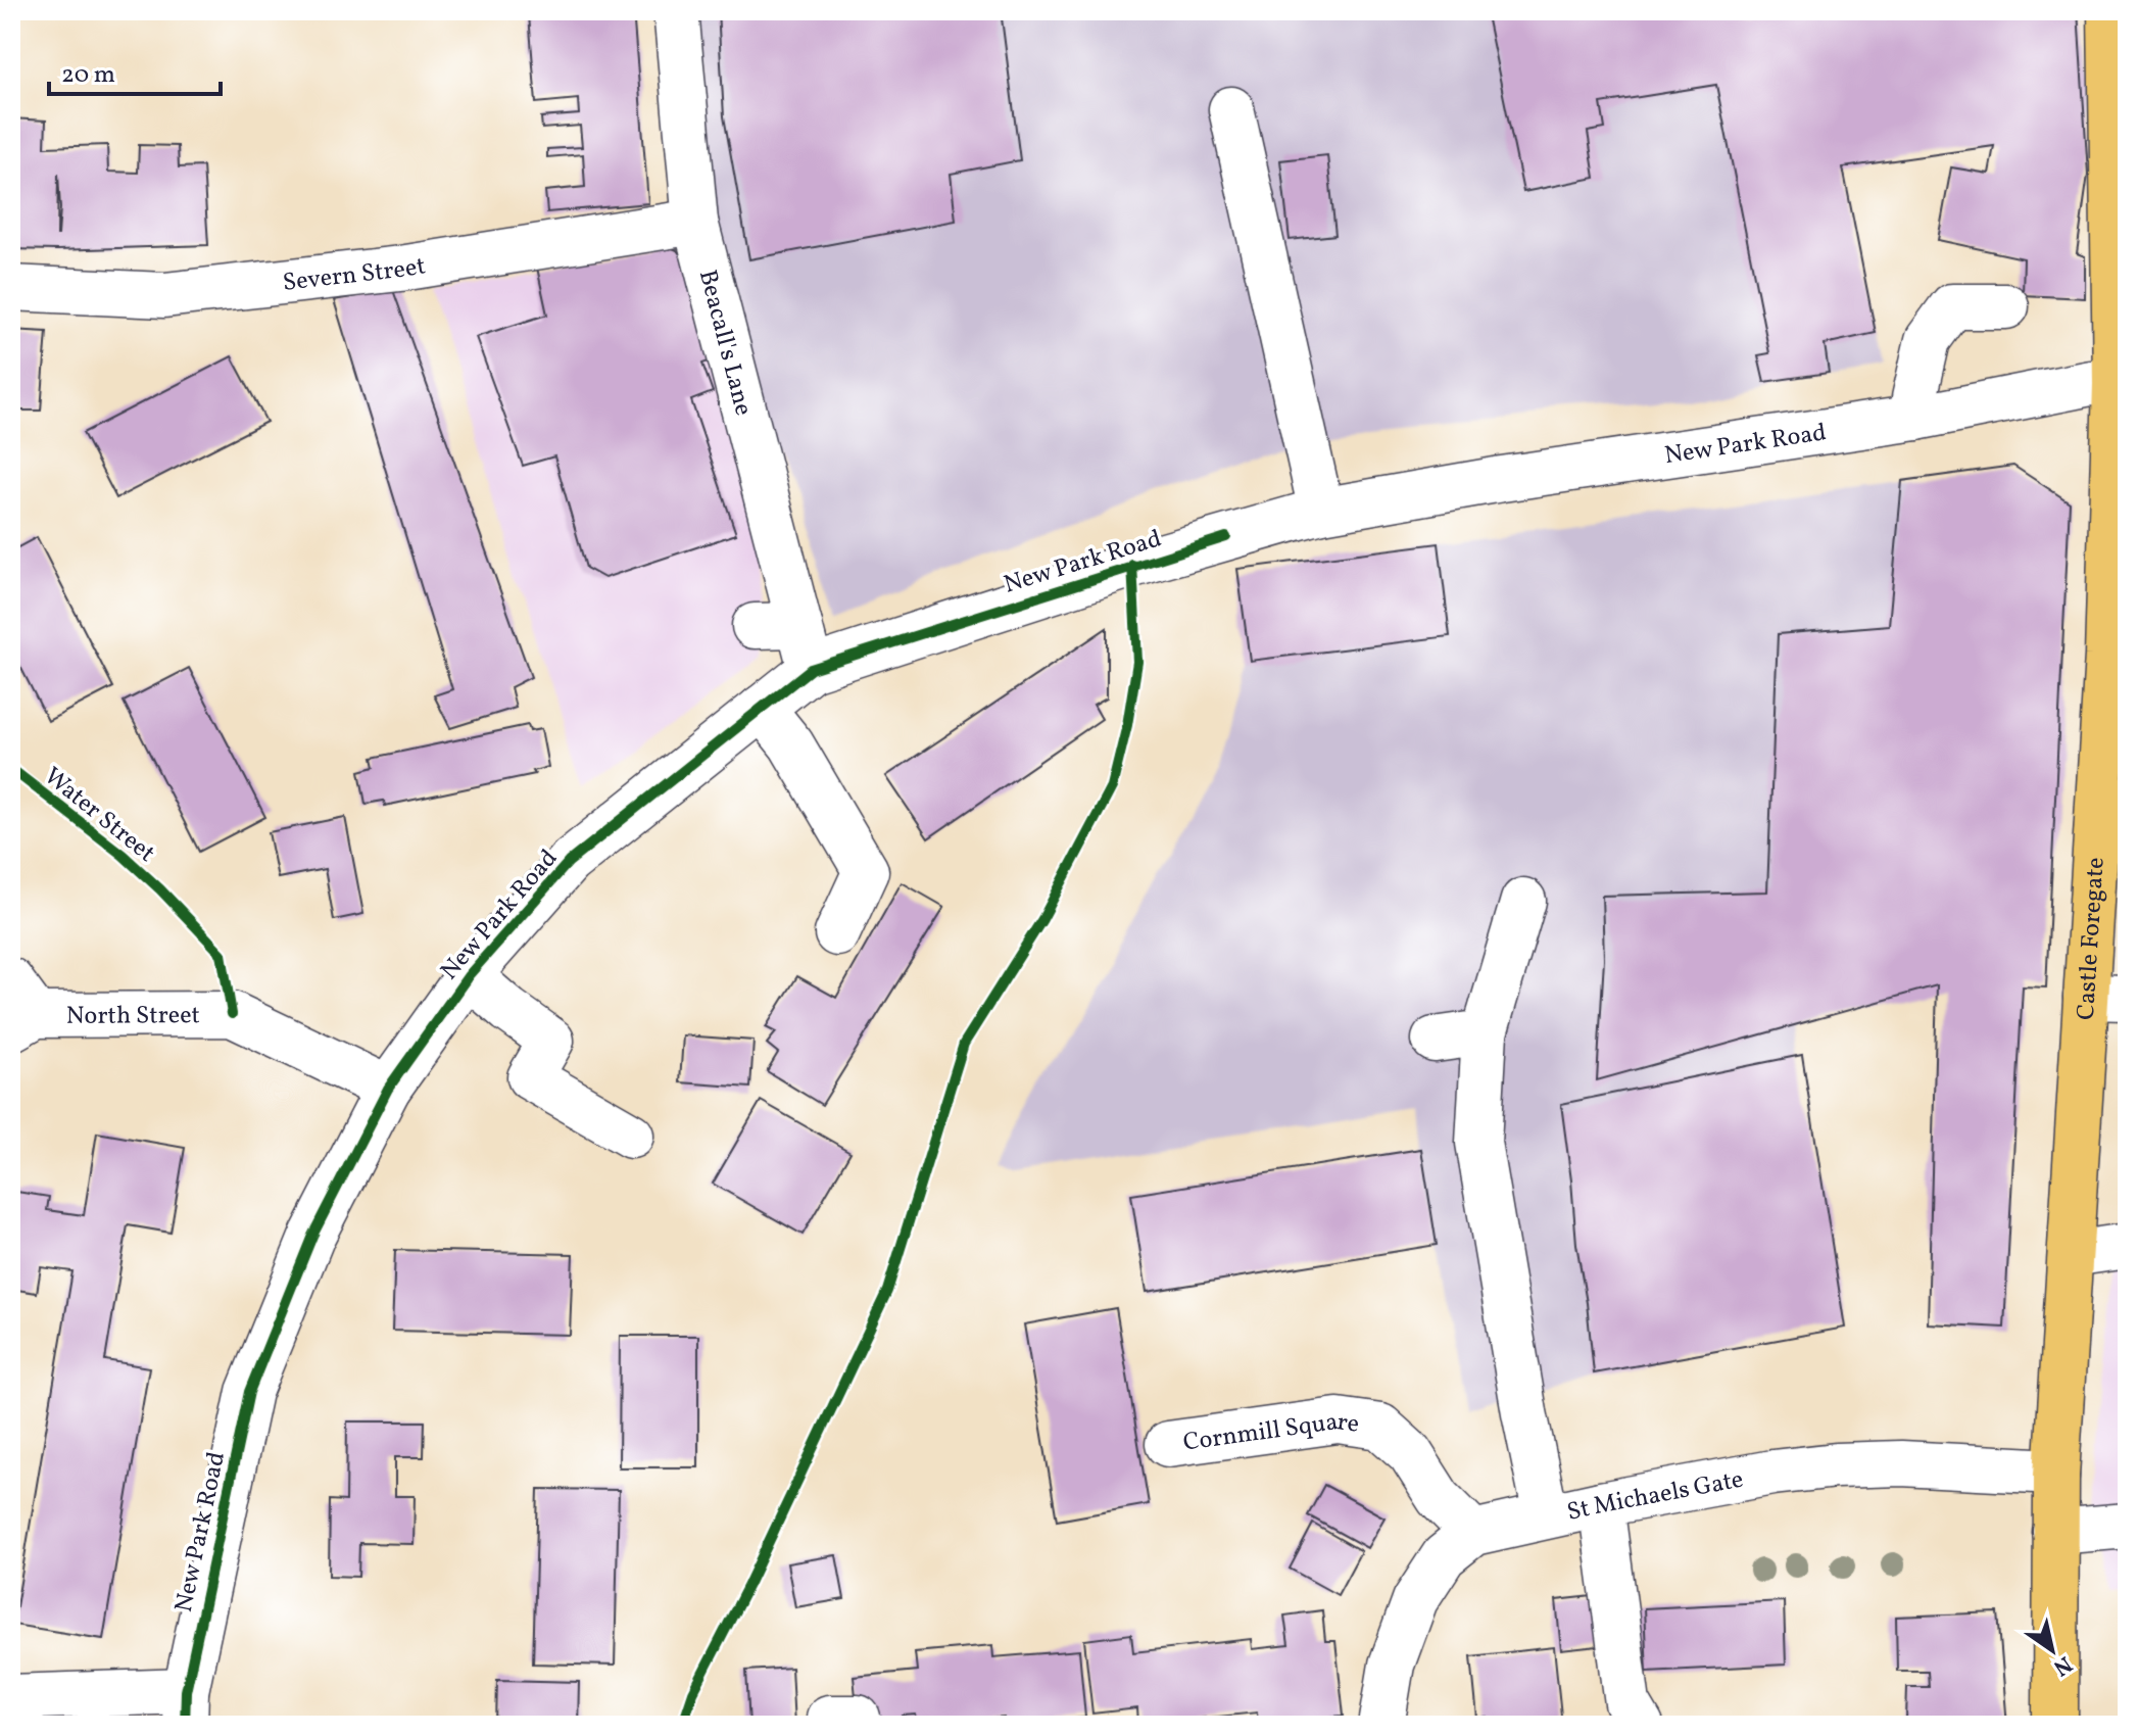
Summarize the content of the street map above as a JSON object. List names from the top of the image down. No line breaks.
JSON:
{"streets":{"main road":["Castle Foregate"],"street":["Severn Street","Beacall's Lane","New Park Road","North Street","Cornmill Square","St Michaels Gate"],"cycle path":["Water Street"]},"crossings":[["Severn Street","Beacall's Lane"],["Beacall's Lane","New Park Road"],["New Park Road","Castle Foregate"],["New Park Road","North Street"],["Castle Foregate","St Michaels Gate"],["Cornmill Square","St Michaels Gate"]],"scale_bar":"20 m","north":"bottom right"}
